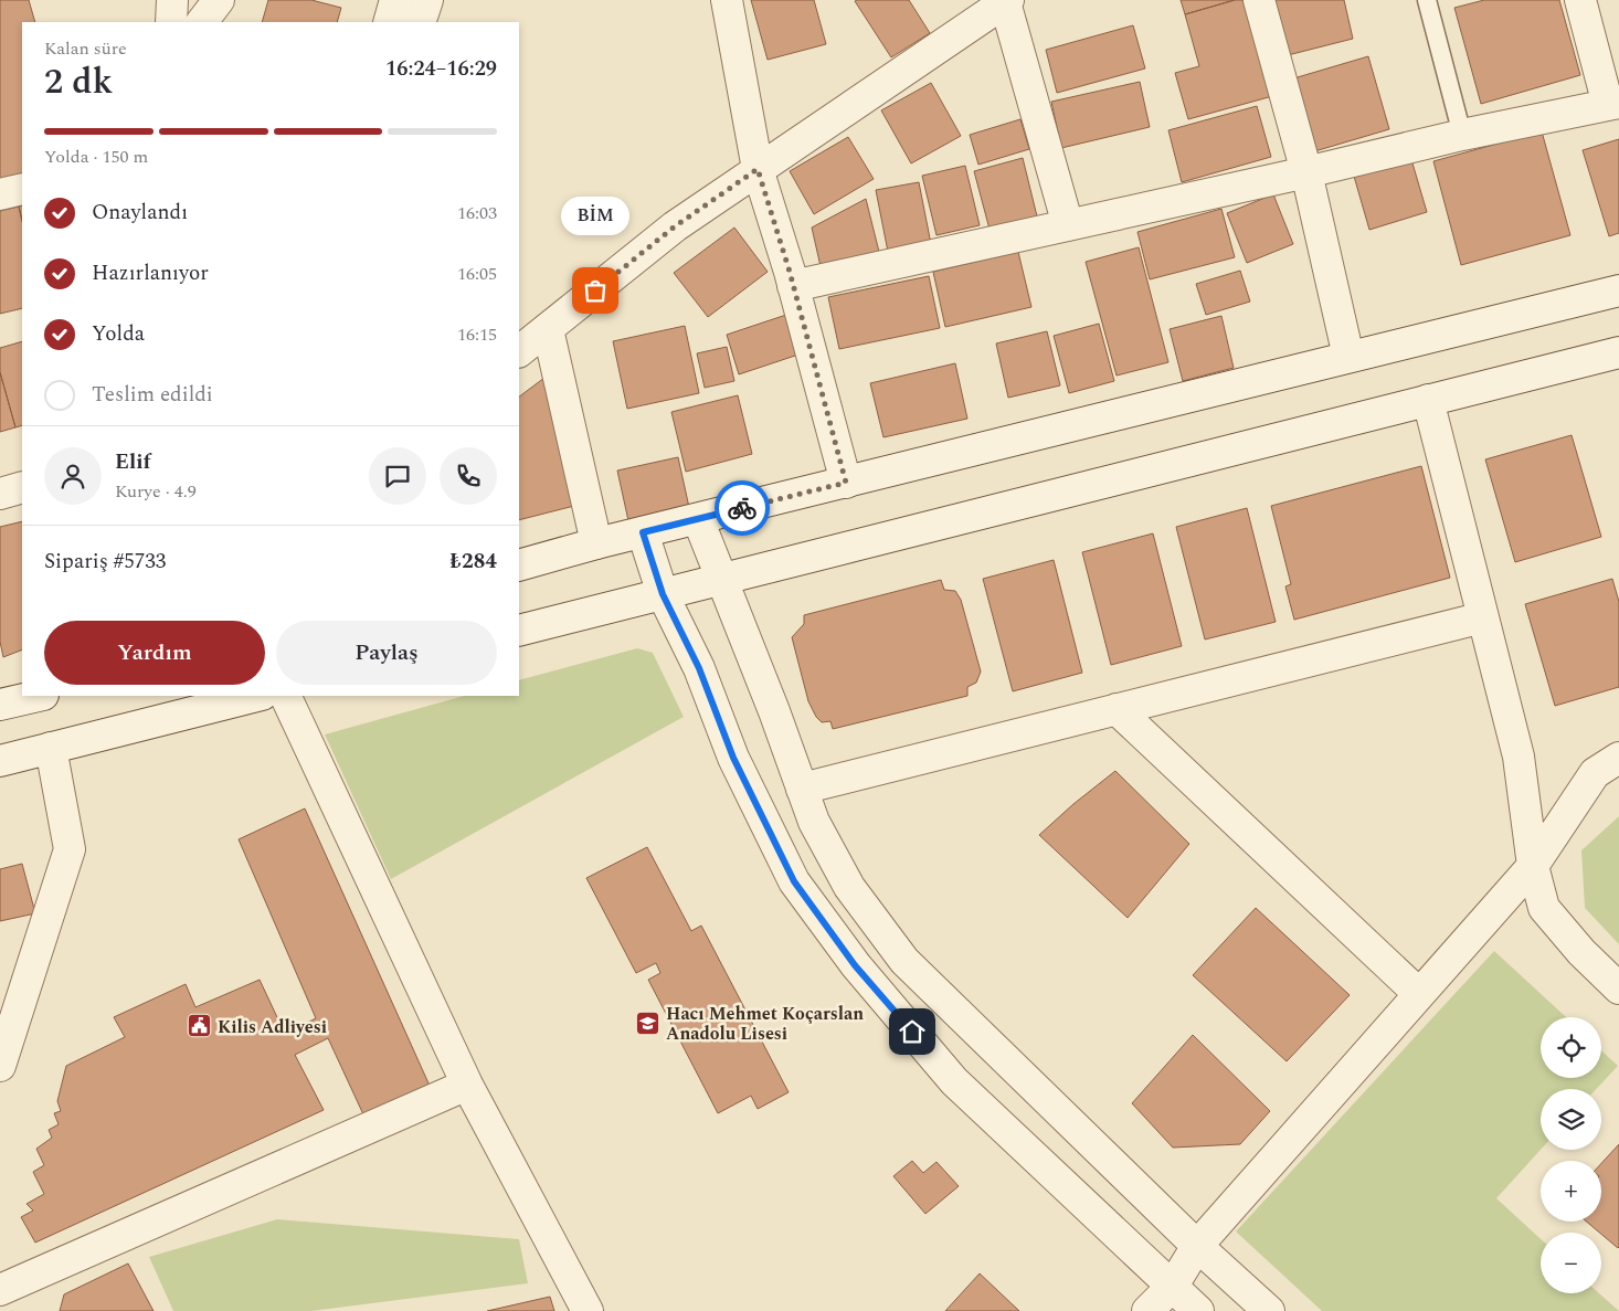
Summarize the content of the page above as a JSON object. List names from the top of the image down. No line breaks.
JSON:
{"places":{"other":["BİM"],"school or university":["Hacı Mehmet Koçarslan Anadolu Lisesi"],"public building":["Kilis Adliyesi"]},"page":{"heading":["2 dk","Kalan süre","16:24–16:29"],"panel":["Elif","Kurye · 4.9","Sipariş #5733","₺284"],"bar":"Yolda · 150 m","list":[["Onaylandı","16:03"],["Hazırlanıyor","16:05"],["Yolda","16:15"],"Teslim edildi"],"bubble":"BİM","buttons":["Yardım","Paylaş"],"map_buttons":["+","−"]}}
